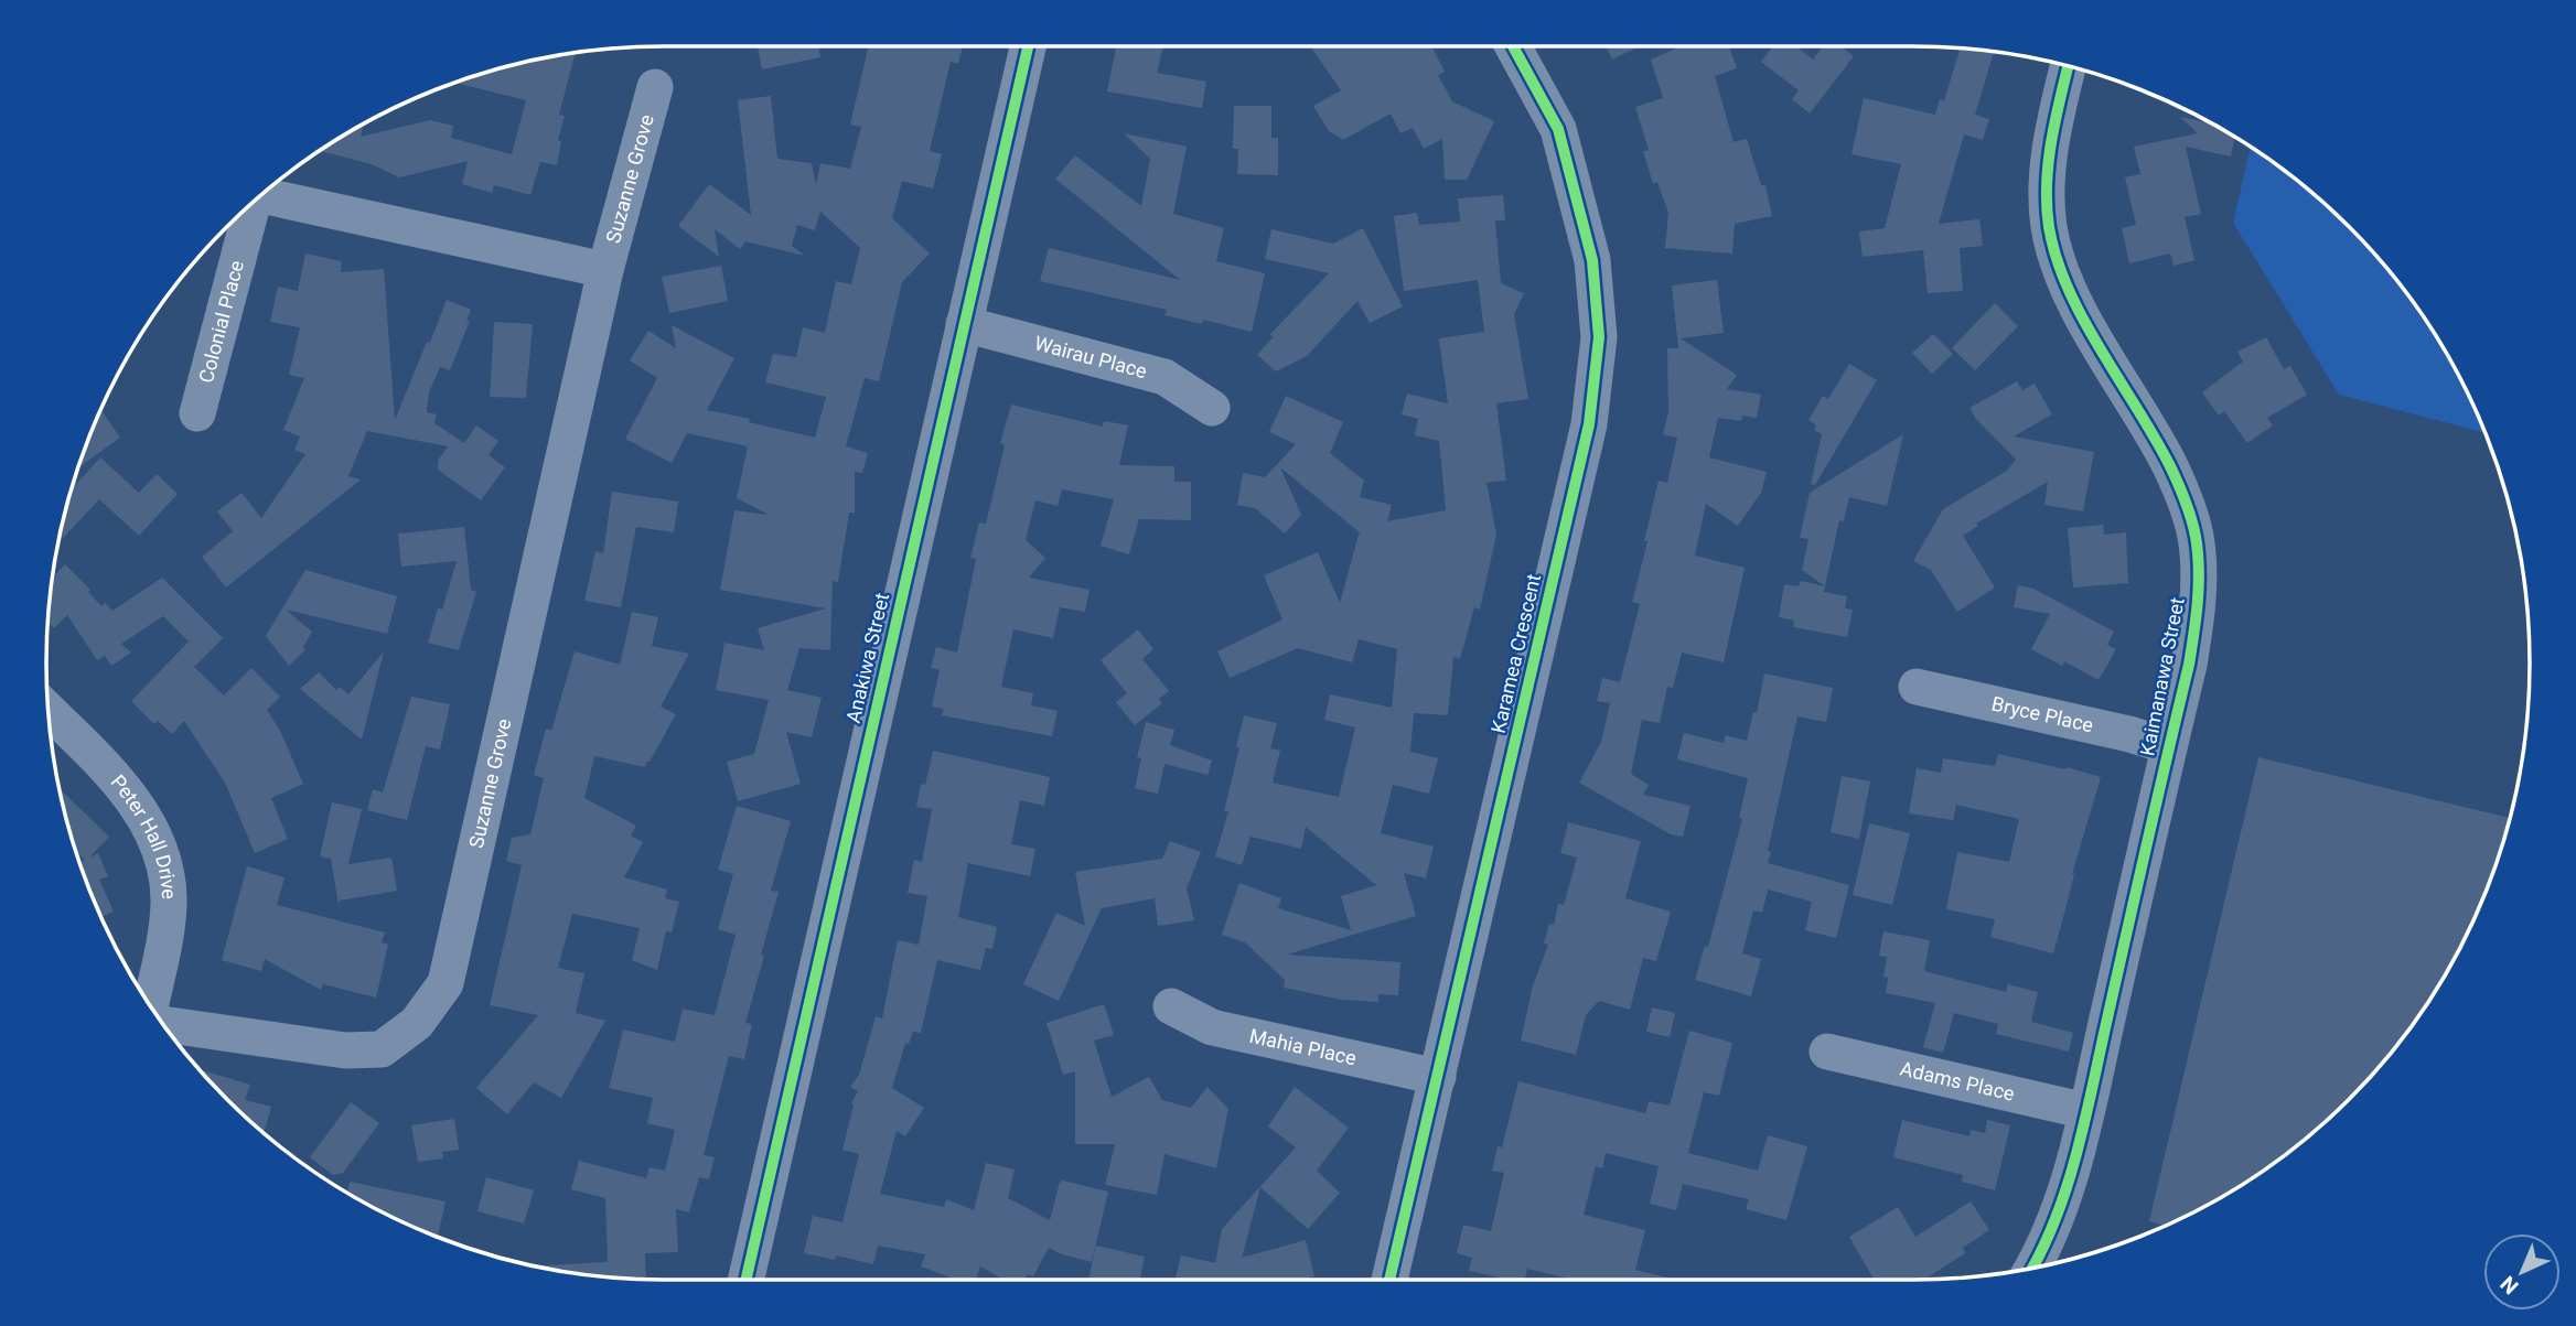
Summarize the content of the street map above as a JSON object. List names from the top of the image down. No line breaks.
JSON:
{"streets":{"street":["Suzanne Grove","Colonial Place","Wairau Place","Karamea Crescent","Anakiwa Street","Kaimanawa Street","Bryce Place","Peter Hall Drive","Mahia Place","Adams Place"]},"crossings":[["Wairau Place","Anakiwa Street"],["Karamea Crescent","Mahia Place"],["Kaimanawa Street","Bryce Place"],["Kaimanawa Street","Adams Place"]],"north":"bottom left"}
